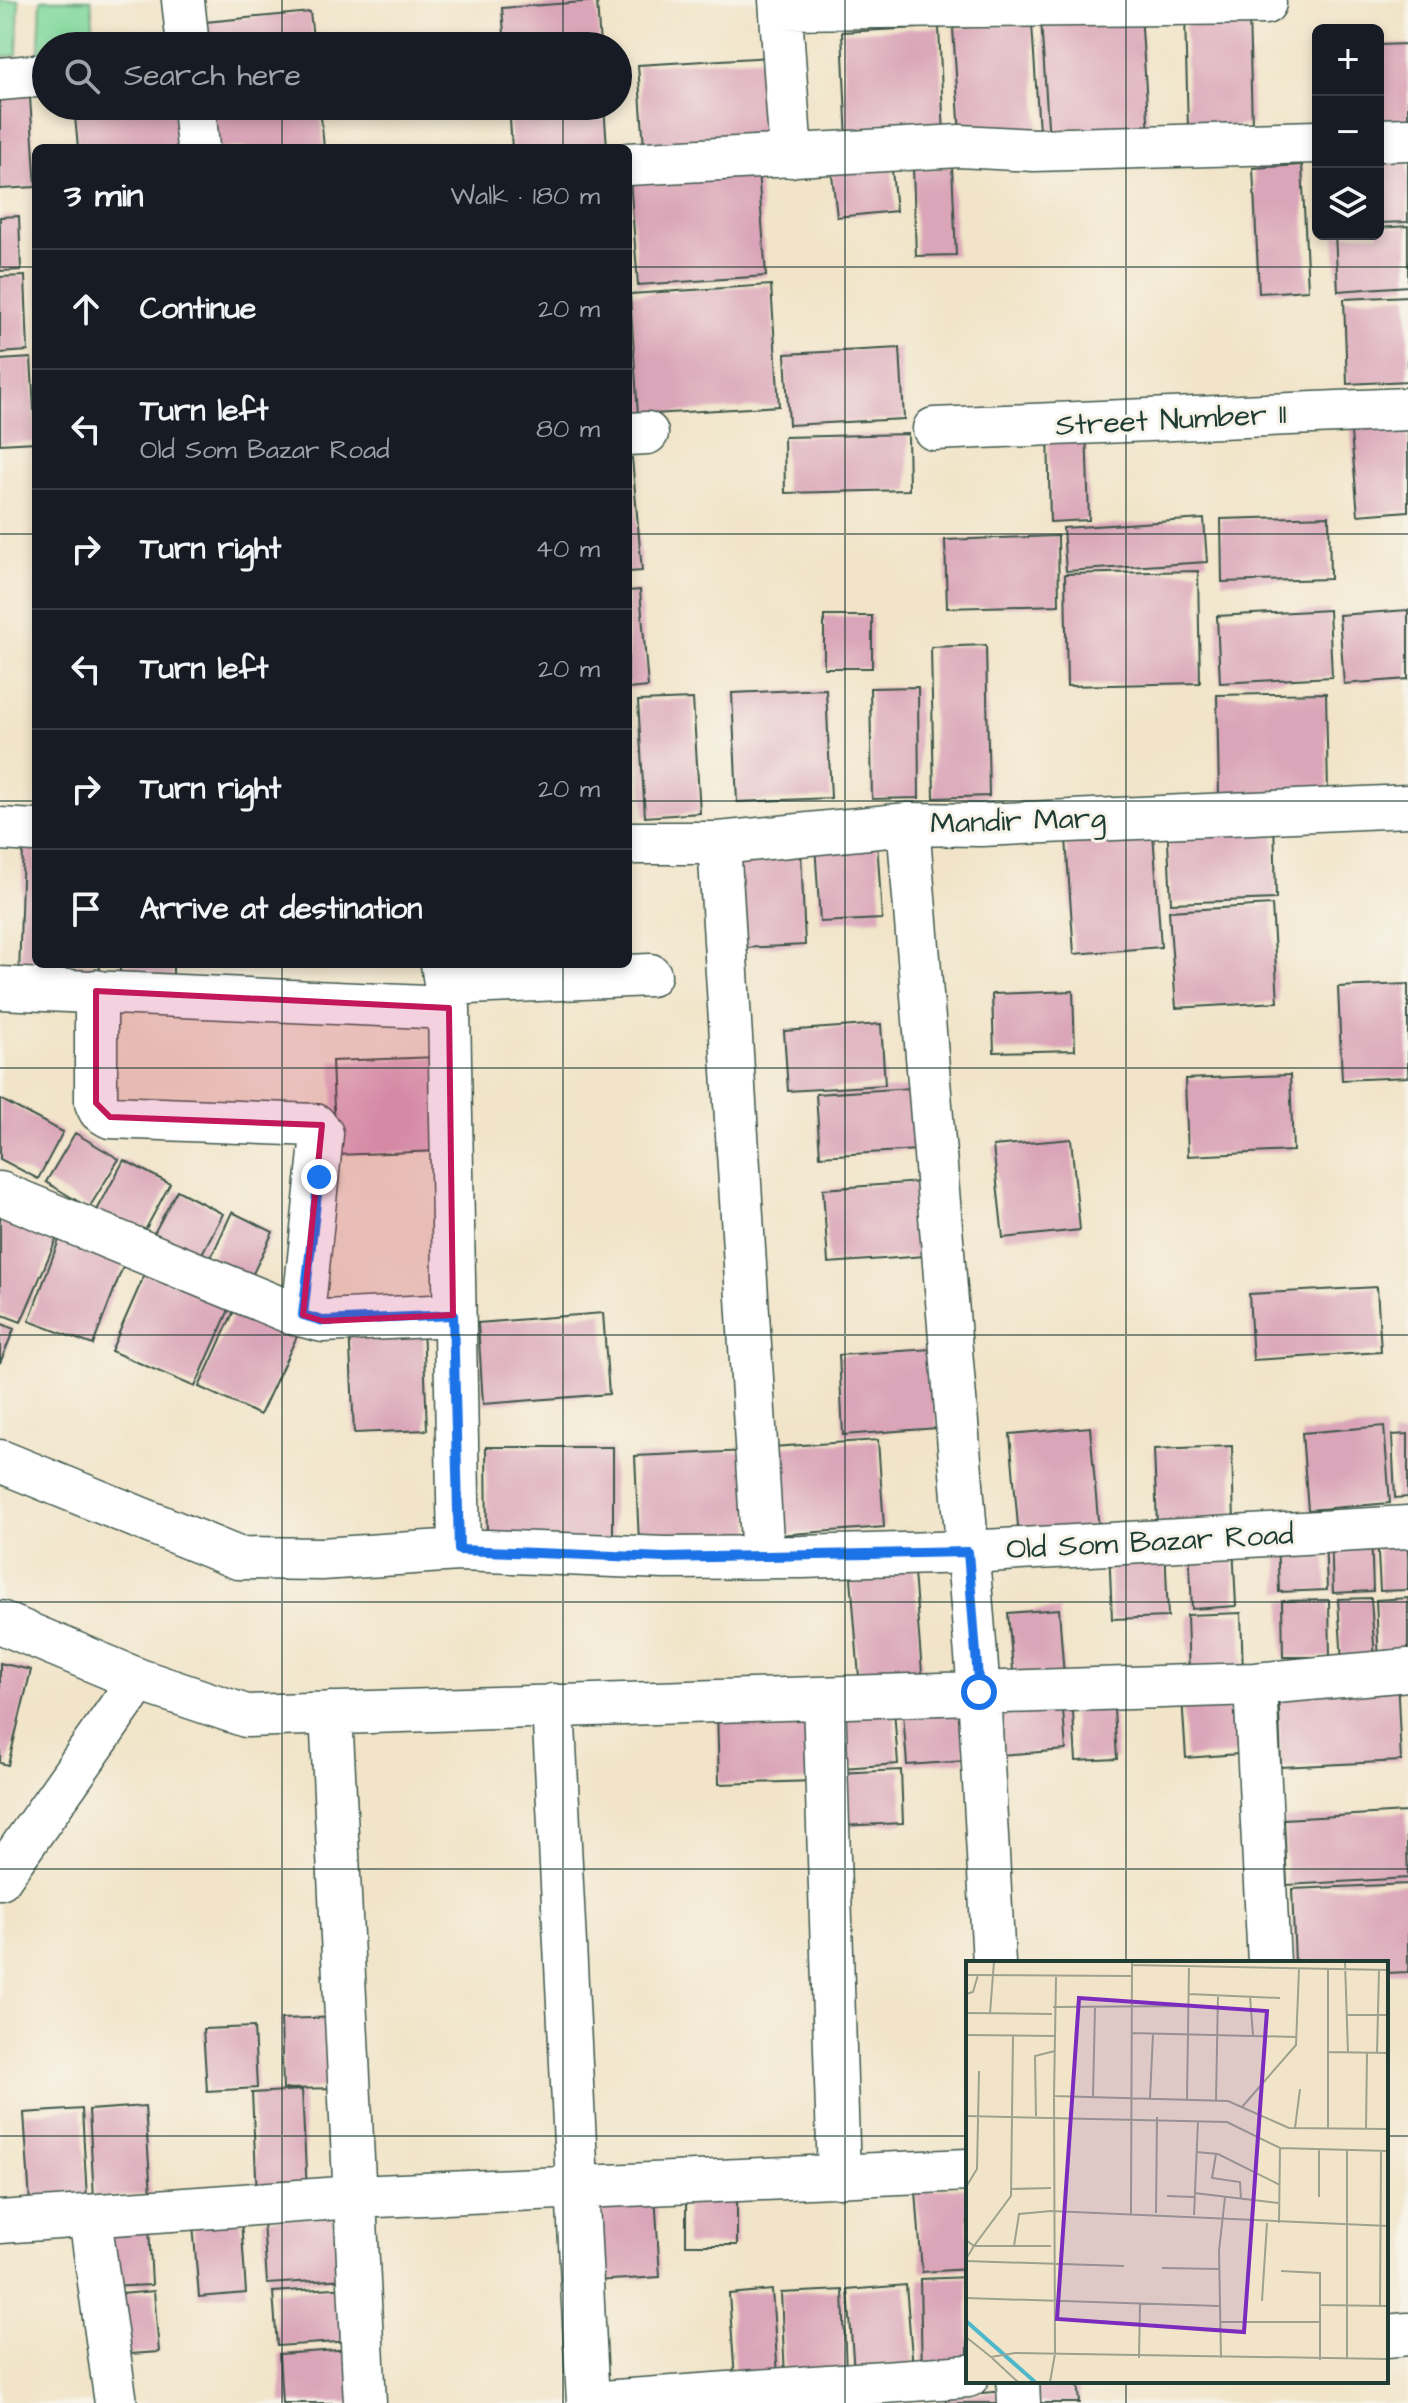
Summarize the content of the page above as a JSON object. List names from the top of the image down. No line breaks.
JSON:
{"streets":{"street":["Street Number 11","Mandir Marg","Old Som Bazar Road"]},"page":{"map_buttons":["+","−"],"search":"Search here","heading":["3 min","Walk · 180 m"],"list":[["Continue","20 m"],["Turn left","Old Som Bazar Road","80 m"],["Turn right","40 m"],["Turn left","20 m"],["Turn right","20 m"],"Arrive at destination"]}}
